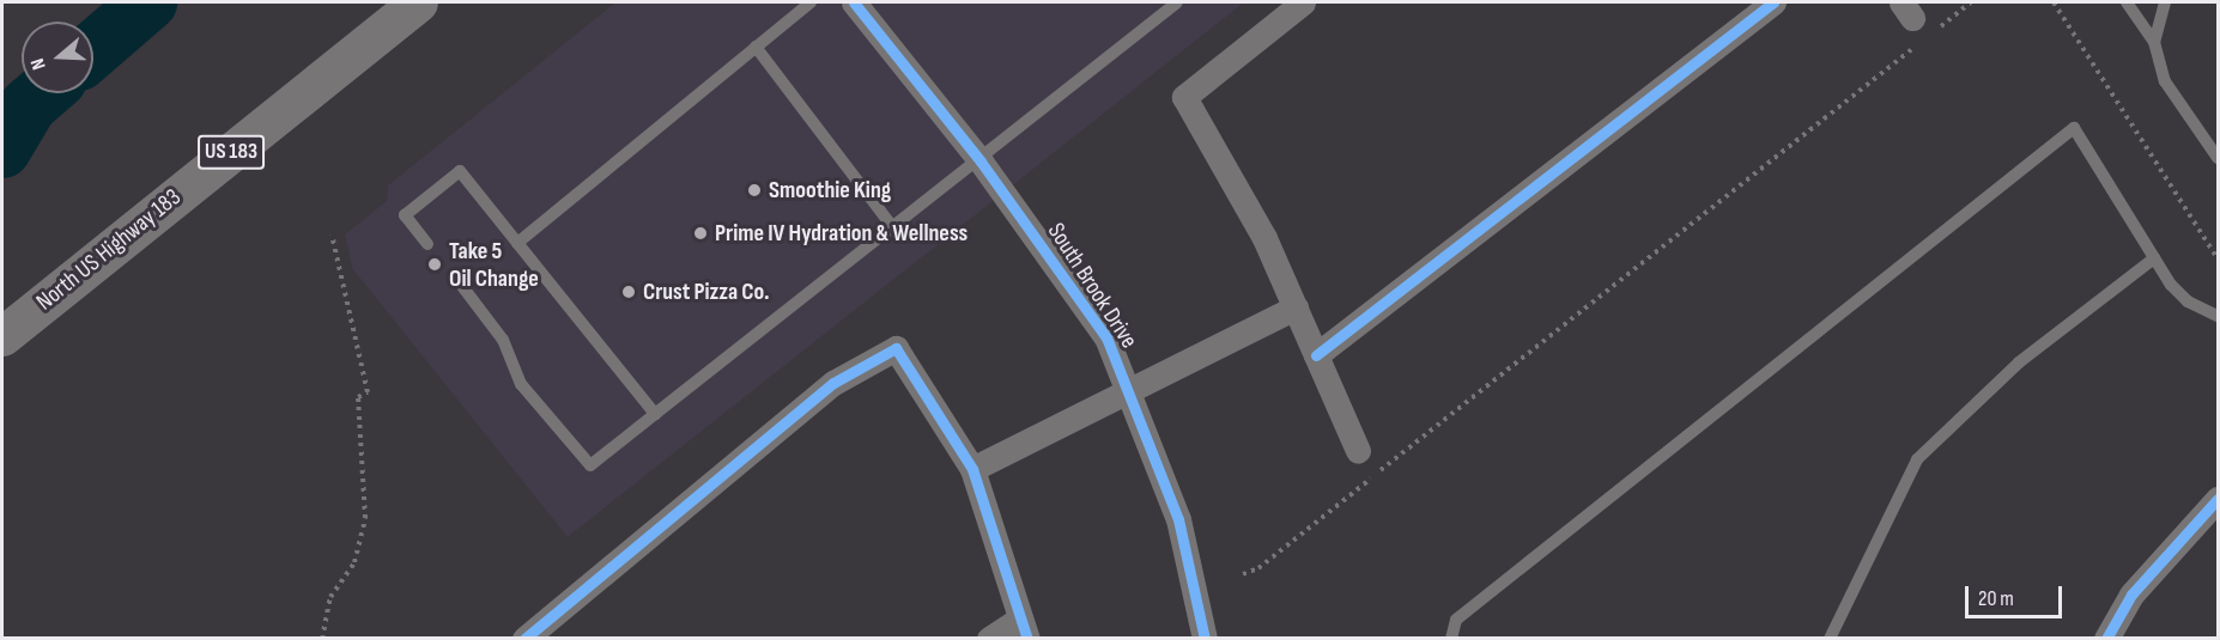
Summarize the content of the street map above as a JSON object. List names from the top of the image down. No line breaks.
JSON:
{"streets":{"main road":["US 183","North US Highway 183"],"street":["South Brook Drive"]},"places":["Smoothie King","Prime IV Hydration & Wellness","Take 5 Oil Change","Crust Pizza Co."],"scale_bar":"20 m","north":"left"}
